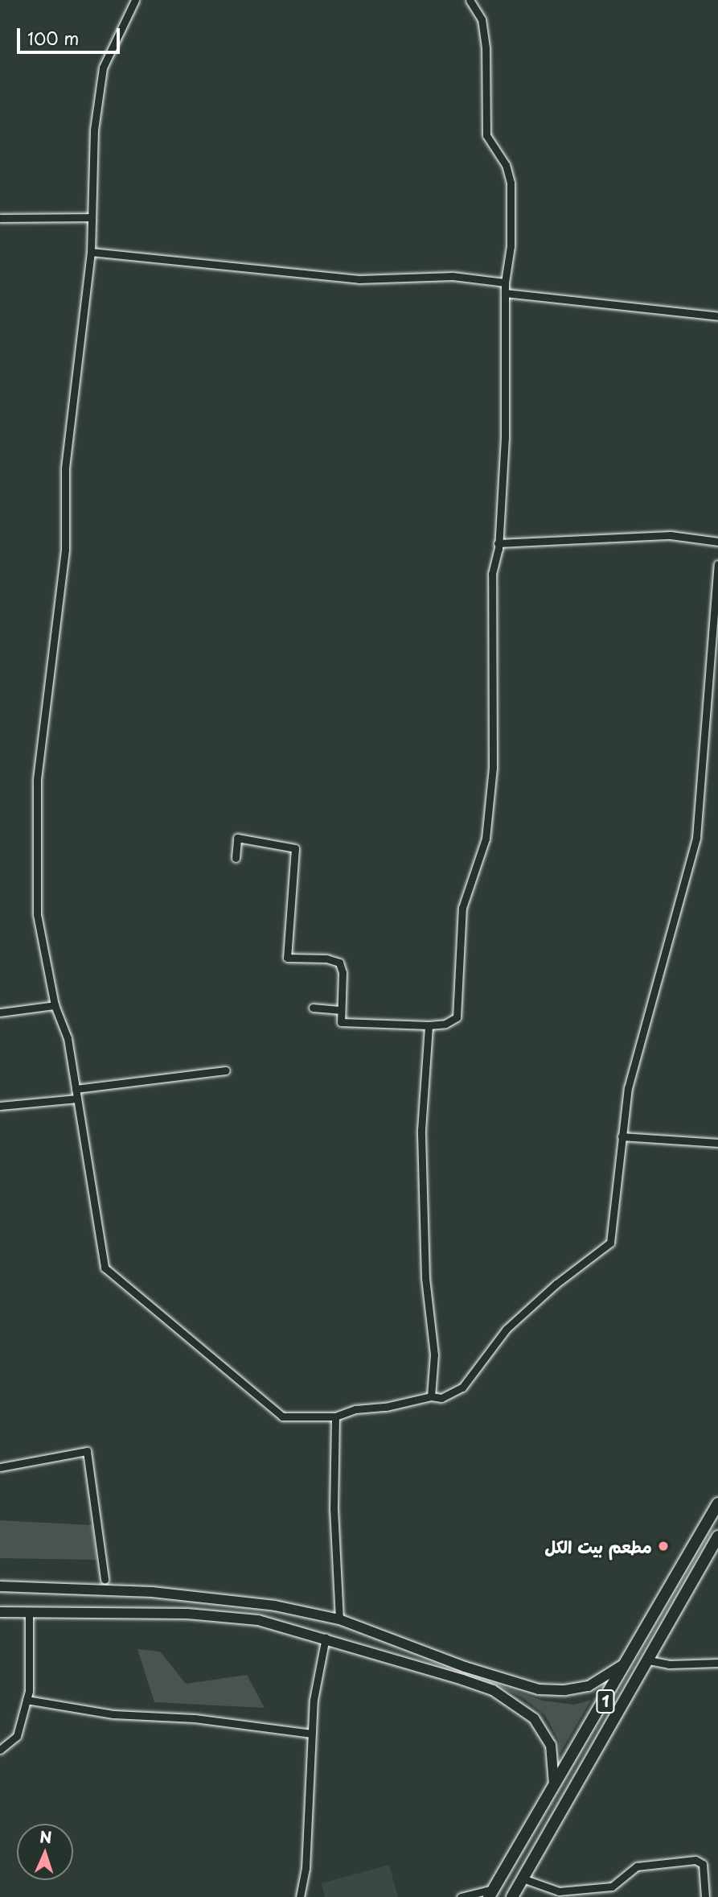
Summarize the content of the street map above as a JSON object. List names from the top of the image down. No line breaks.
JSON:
{"streets":{"main road":["1"]},"places":["مطعم بيت الكل"],"scale_bar":"100 m","north":"top"}
